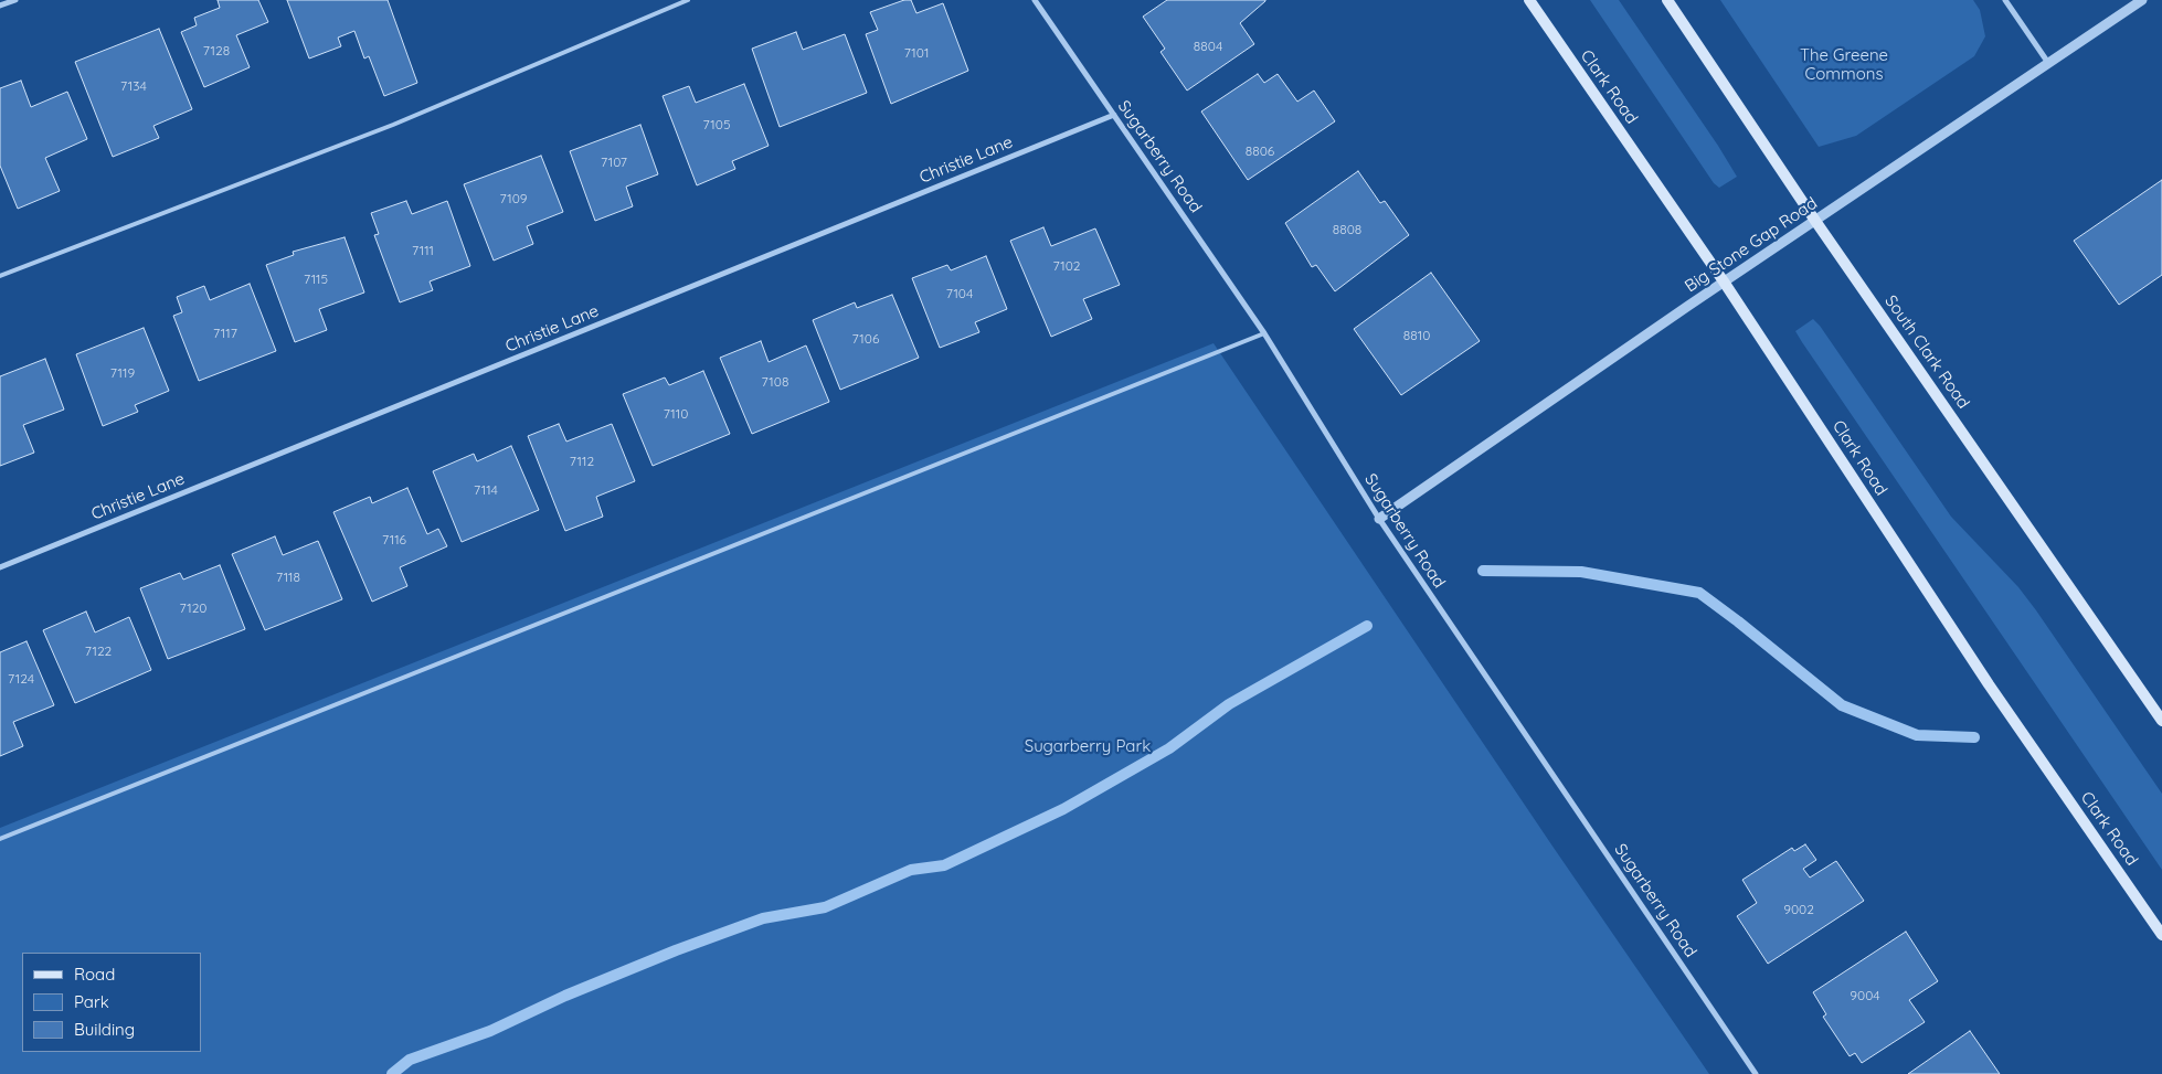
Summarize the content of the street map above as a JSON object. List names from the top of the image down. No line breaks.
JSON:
{"streets":{"main road":["Clark Road","South Clark Road"],"street":["Sugarberry Road","Christie Lane","Big Stone Gap Road"]},"crossings":[["Clark Road","Big Stone Gap Road"],["Sugarberry Road","Christie Lane"],["Sugarberry Road","Big Stone Gap Road"],["Big Stone Gap Road","South Clark Road"]],"parks":["The Greene Commons","Sugarberry Park"],"house_numbers":["8804","7128","7101","7134","7105","8806","7107","7109","8808","7111","7102","7115","7104","7117","8810","7106","7119","7108","7110","7112","7114","7116","7118","7120","7122","7124","9002","9004"],"legend":["Road","Park","Building"]}
